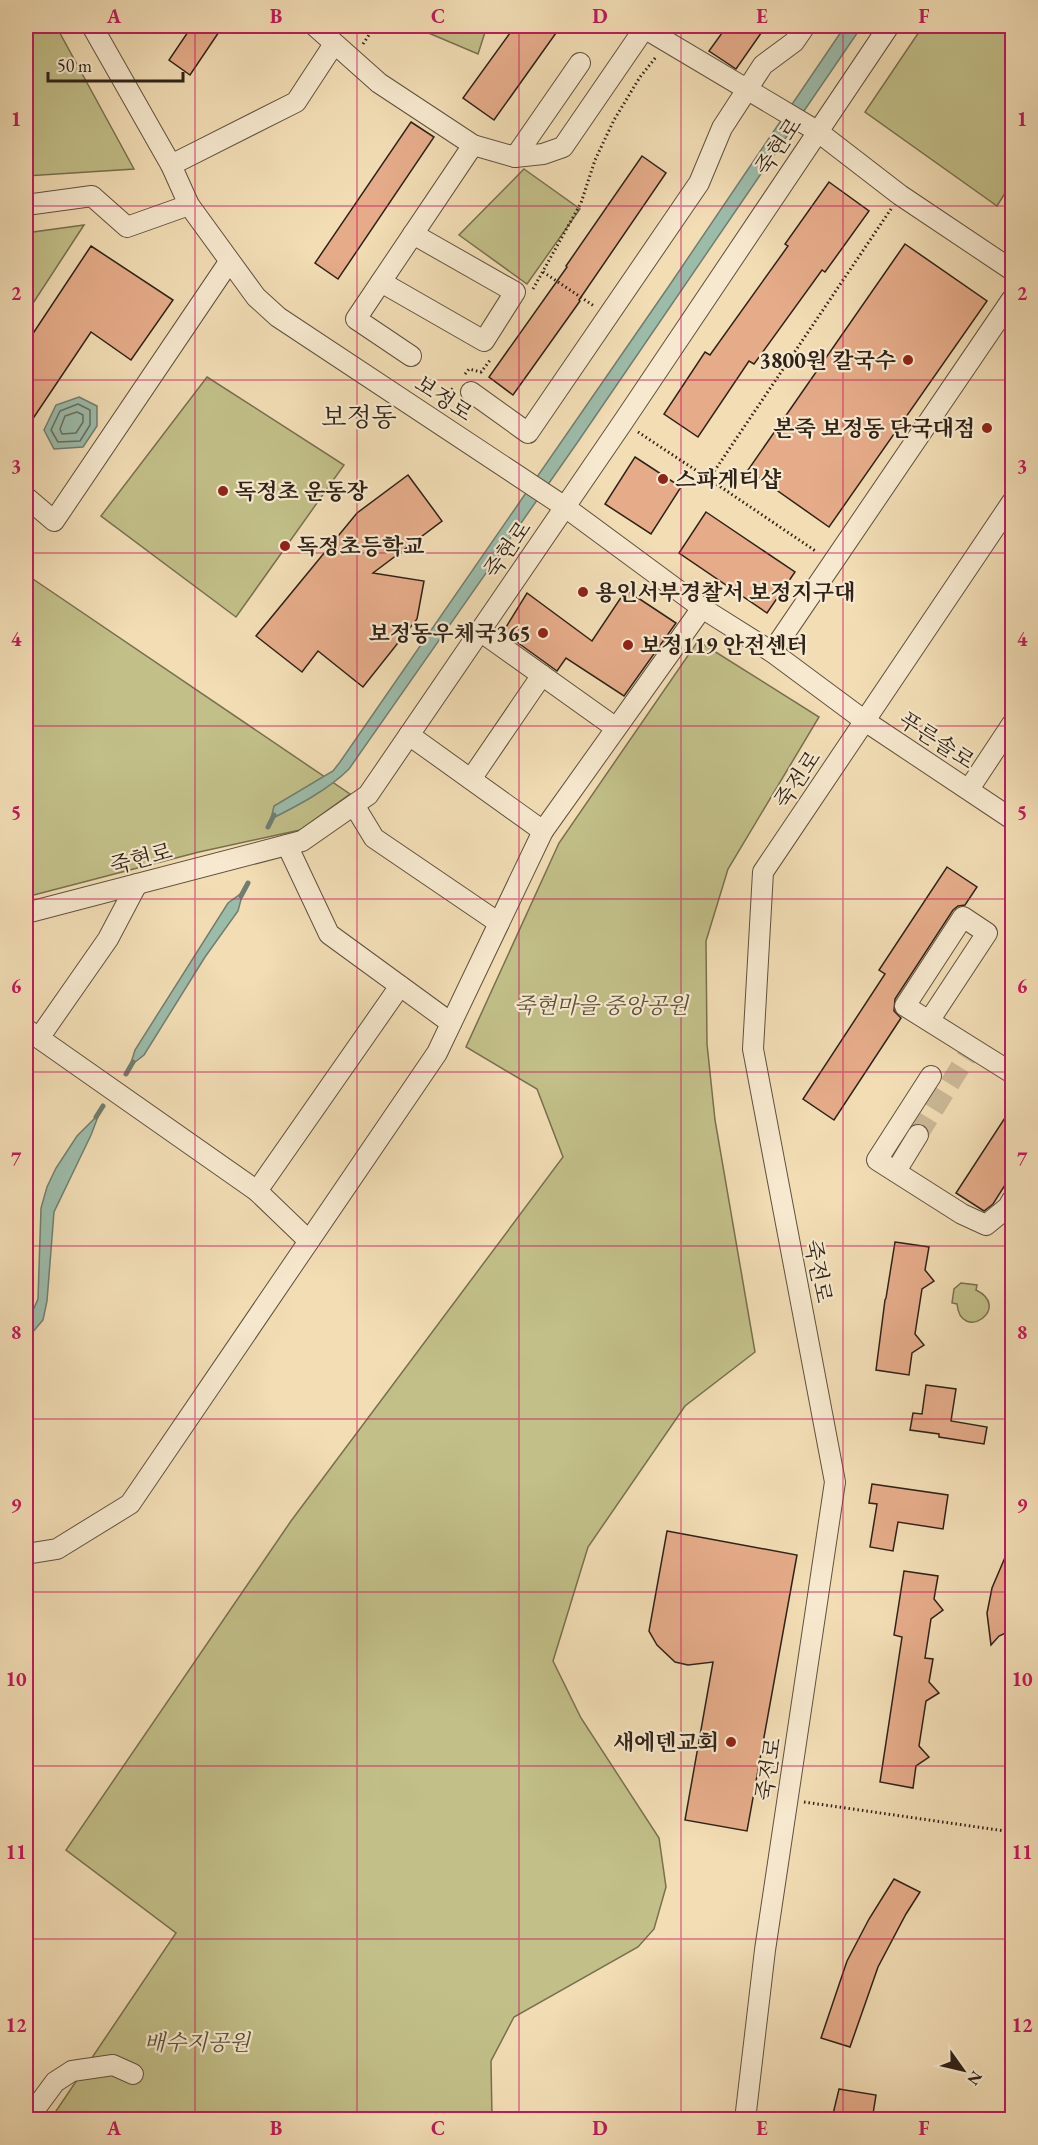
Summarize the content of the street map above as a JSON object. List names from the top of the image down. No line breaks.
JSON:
{"streets":{"street":["죽현로","보정로","푸른솔로","죽전로"]},"crossings":[["죽현로","보정로"],["보정로","푸른솔로"],["보정로","죽전로"],["푸른솔로","죽전로"]],"districts":["보정동"],"parks":["죽현마을 중앙공원","배수지공원"],"places":["3800원 칼국수","본죽 보정동 단국대점","스파게티샵","독정초 운동장","독정초등학교","용인서부경찰서 보정지구대","보정동우체국365","보정119 안전센터","새에덴교회"],"scale_bar":"50 m","north":"bottom right","grid":{"columns":["A","B","C","D","E","F"],"rows":["1","2","3","4","5","6","7","8","9","10","11","12"]}}
